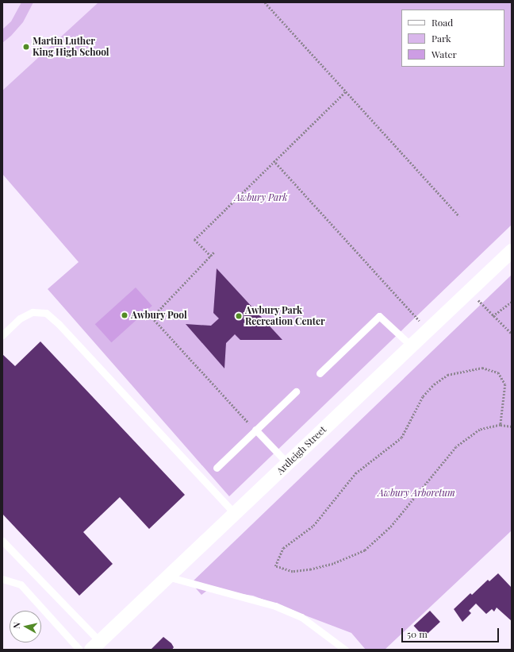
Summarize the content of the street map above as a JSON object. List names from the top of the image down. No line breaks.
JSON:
{"streets":{"street":["Ardleigh Street"]},"parks":["Awbury Park","Awbury Arboretum"],"places":["Martin Luther King High School","Awbury Pool","Awbury Park Recreation Center"],"legend":["Road","Park","Water"],"scale_bar":"50 m","north":"left"}
